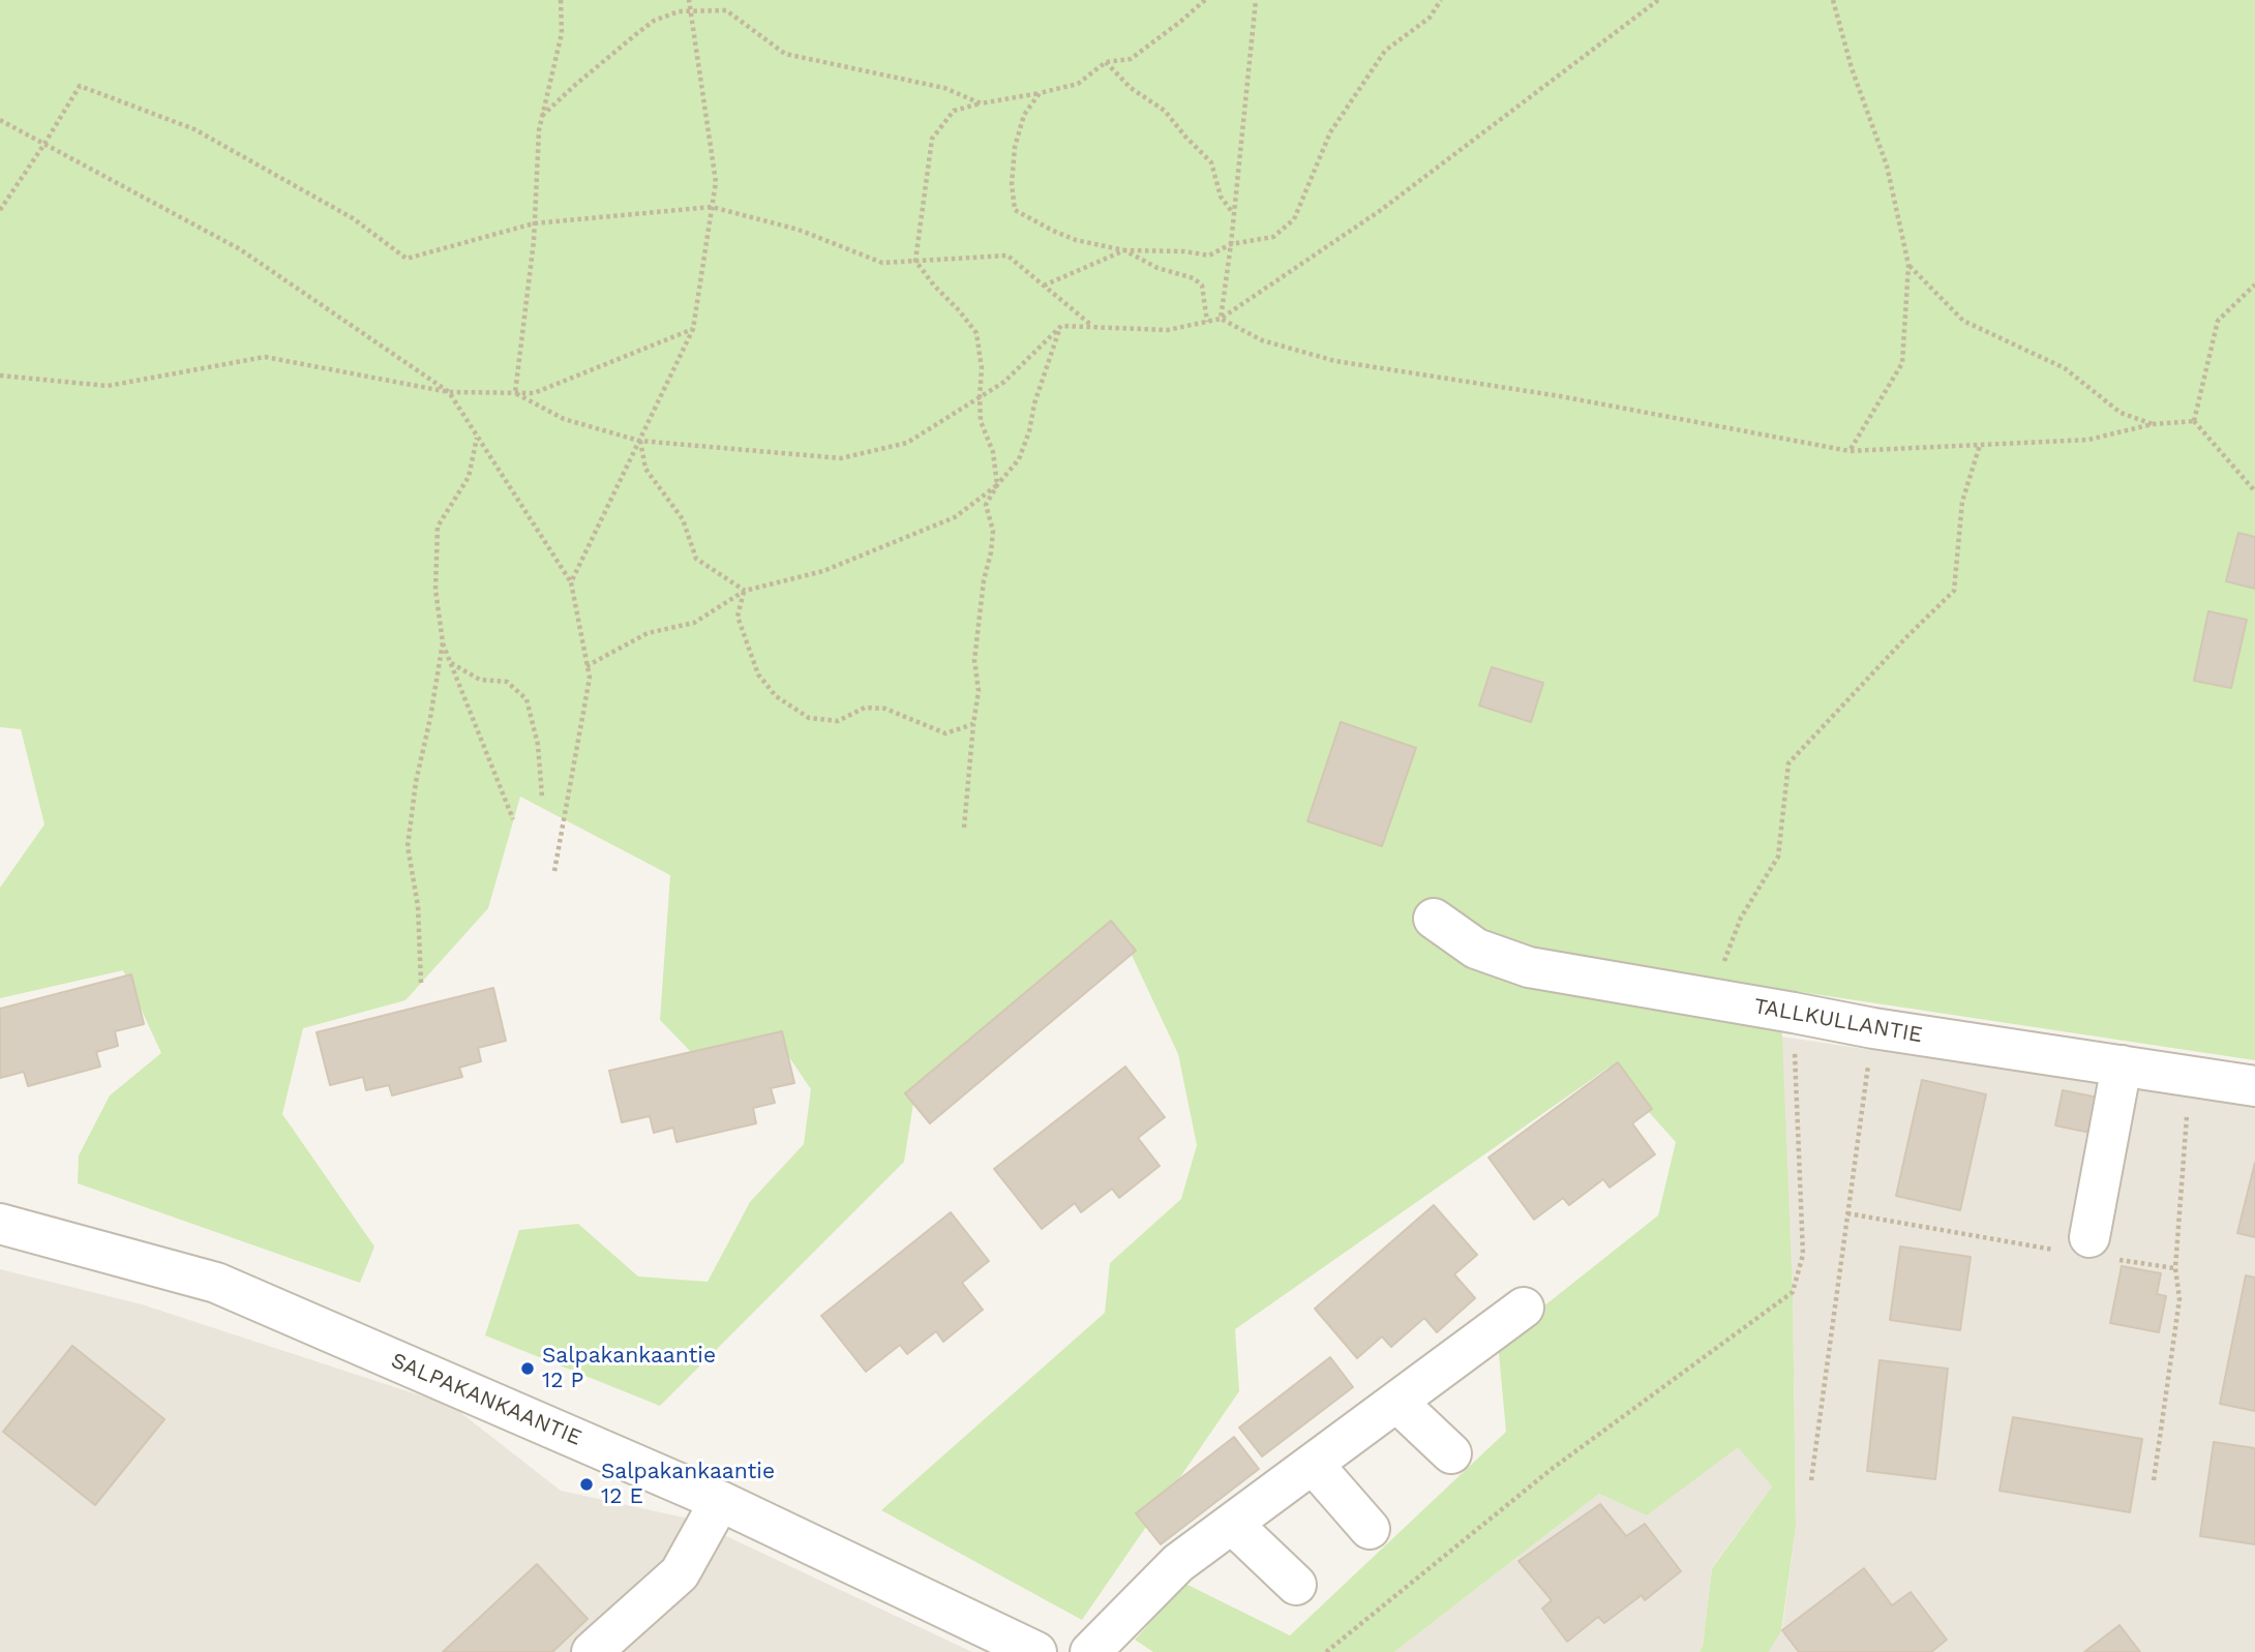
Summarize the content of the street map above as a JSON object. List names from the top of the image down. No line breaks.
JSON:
{"streets":{"street":["TALLKULLANTIE","SALPAKANKAANTIE"]},"places":["Salpakankaantie 12 P","Salpakankaantie 12 E"]}
